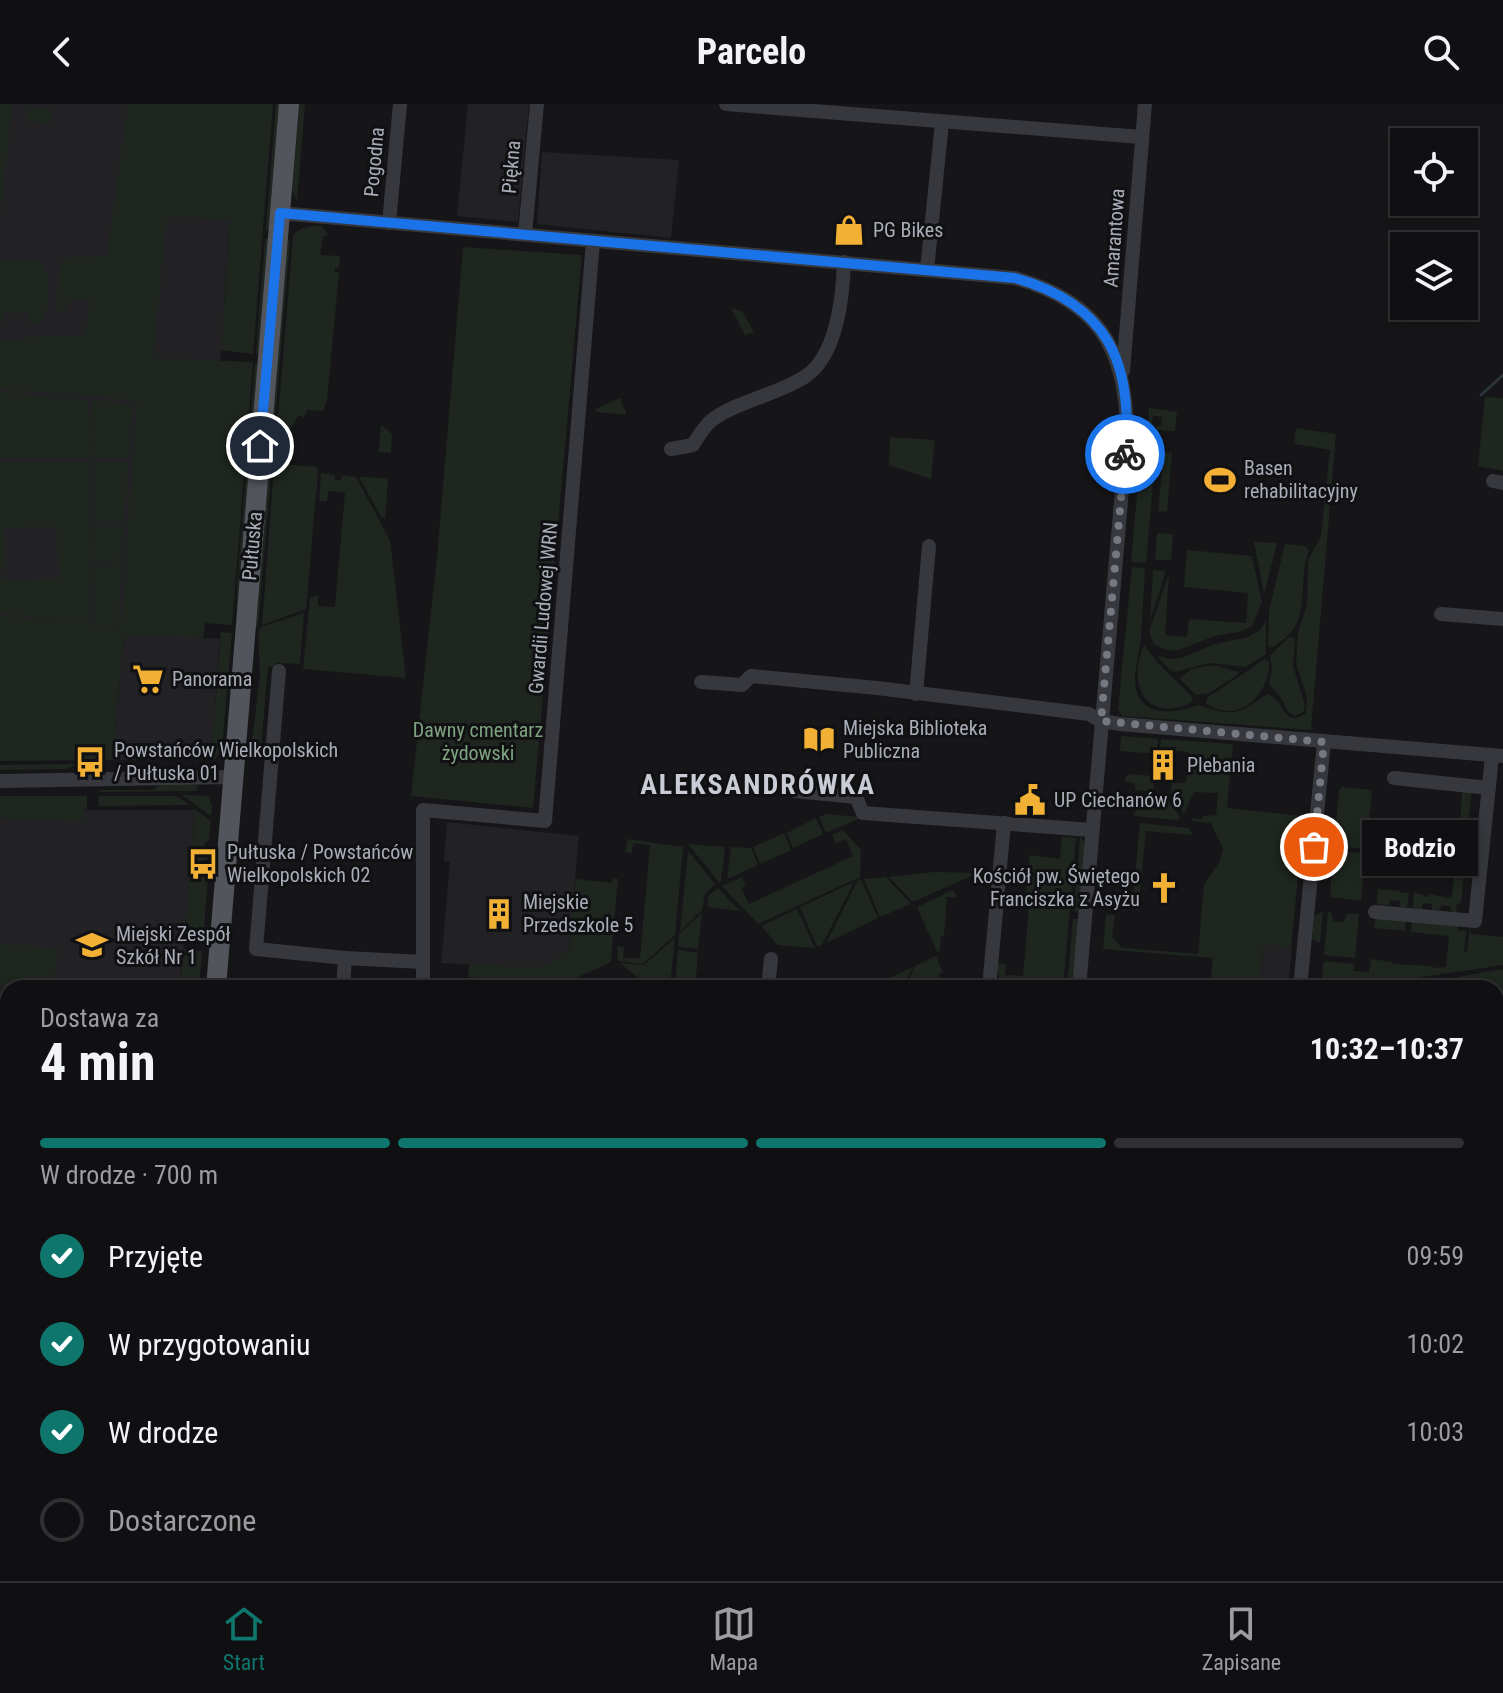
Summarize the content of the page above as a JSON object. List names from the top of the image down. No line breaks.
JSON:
{"streets":{"main road":["Pułtuska"],"street":["Pogodna","Piękna","Amarantowa","Gwardii Ludowej WRN"]},"districts":["ALEKSANDRÓWKA"],"parks":["Dawny cmentarz żydowski"],"places":{"shop":["PG Bikes"],"sports":["Basen rehabilitacyjny"],"supermarket":["Panorama"],"library":["Miejska Biblioteka Publiczna"],"bus stop":["Powstańców Wielkopolskich / Pułtuska 01","Pułtuska / Powstańców Wielkopolskich 02"],"building":["Plebania","Miejskie Przedszkole 5"],"public building":["UP Ciechanów 6"],"other":["Bodzio"],"church":["Kościół pw. Świętego Franciszka z Asyżu"],"school or university":["Miejski Zespół Szkół Nr 1"]},"page":{"header":"Parcelo","bubble":"Bodzio","heading":["4 min","Dostawa za","10:32–10:37"],"bar":"W drodze · 700 m","list":[["Przyjęte","09:59"],["W przygotowaniu","10:02"],["W drodze","10:03"],"Dostarczone"],"tabs":["Start","Mapa","Zapisane"]}}
